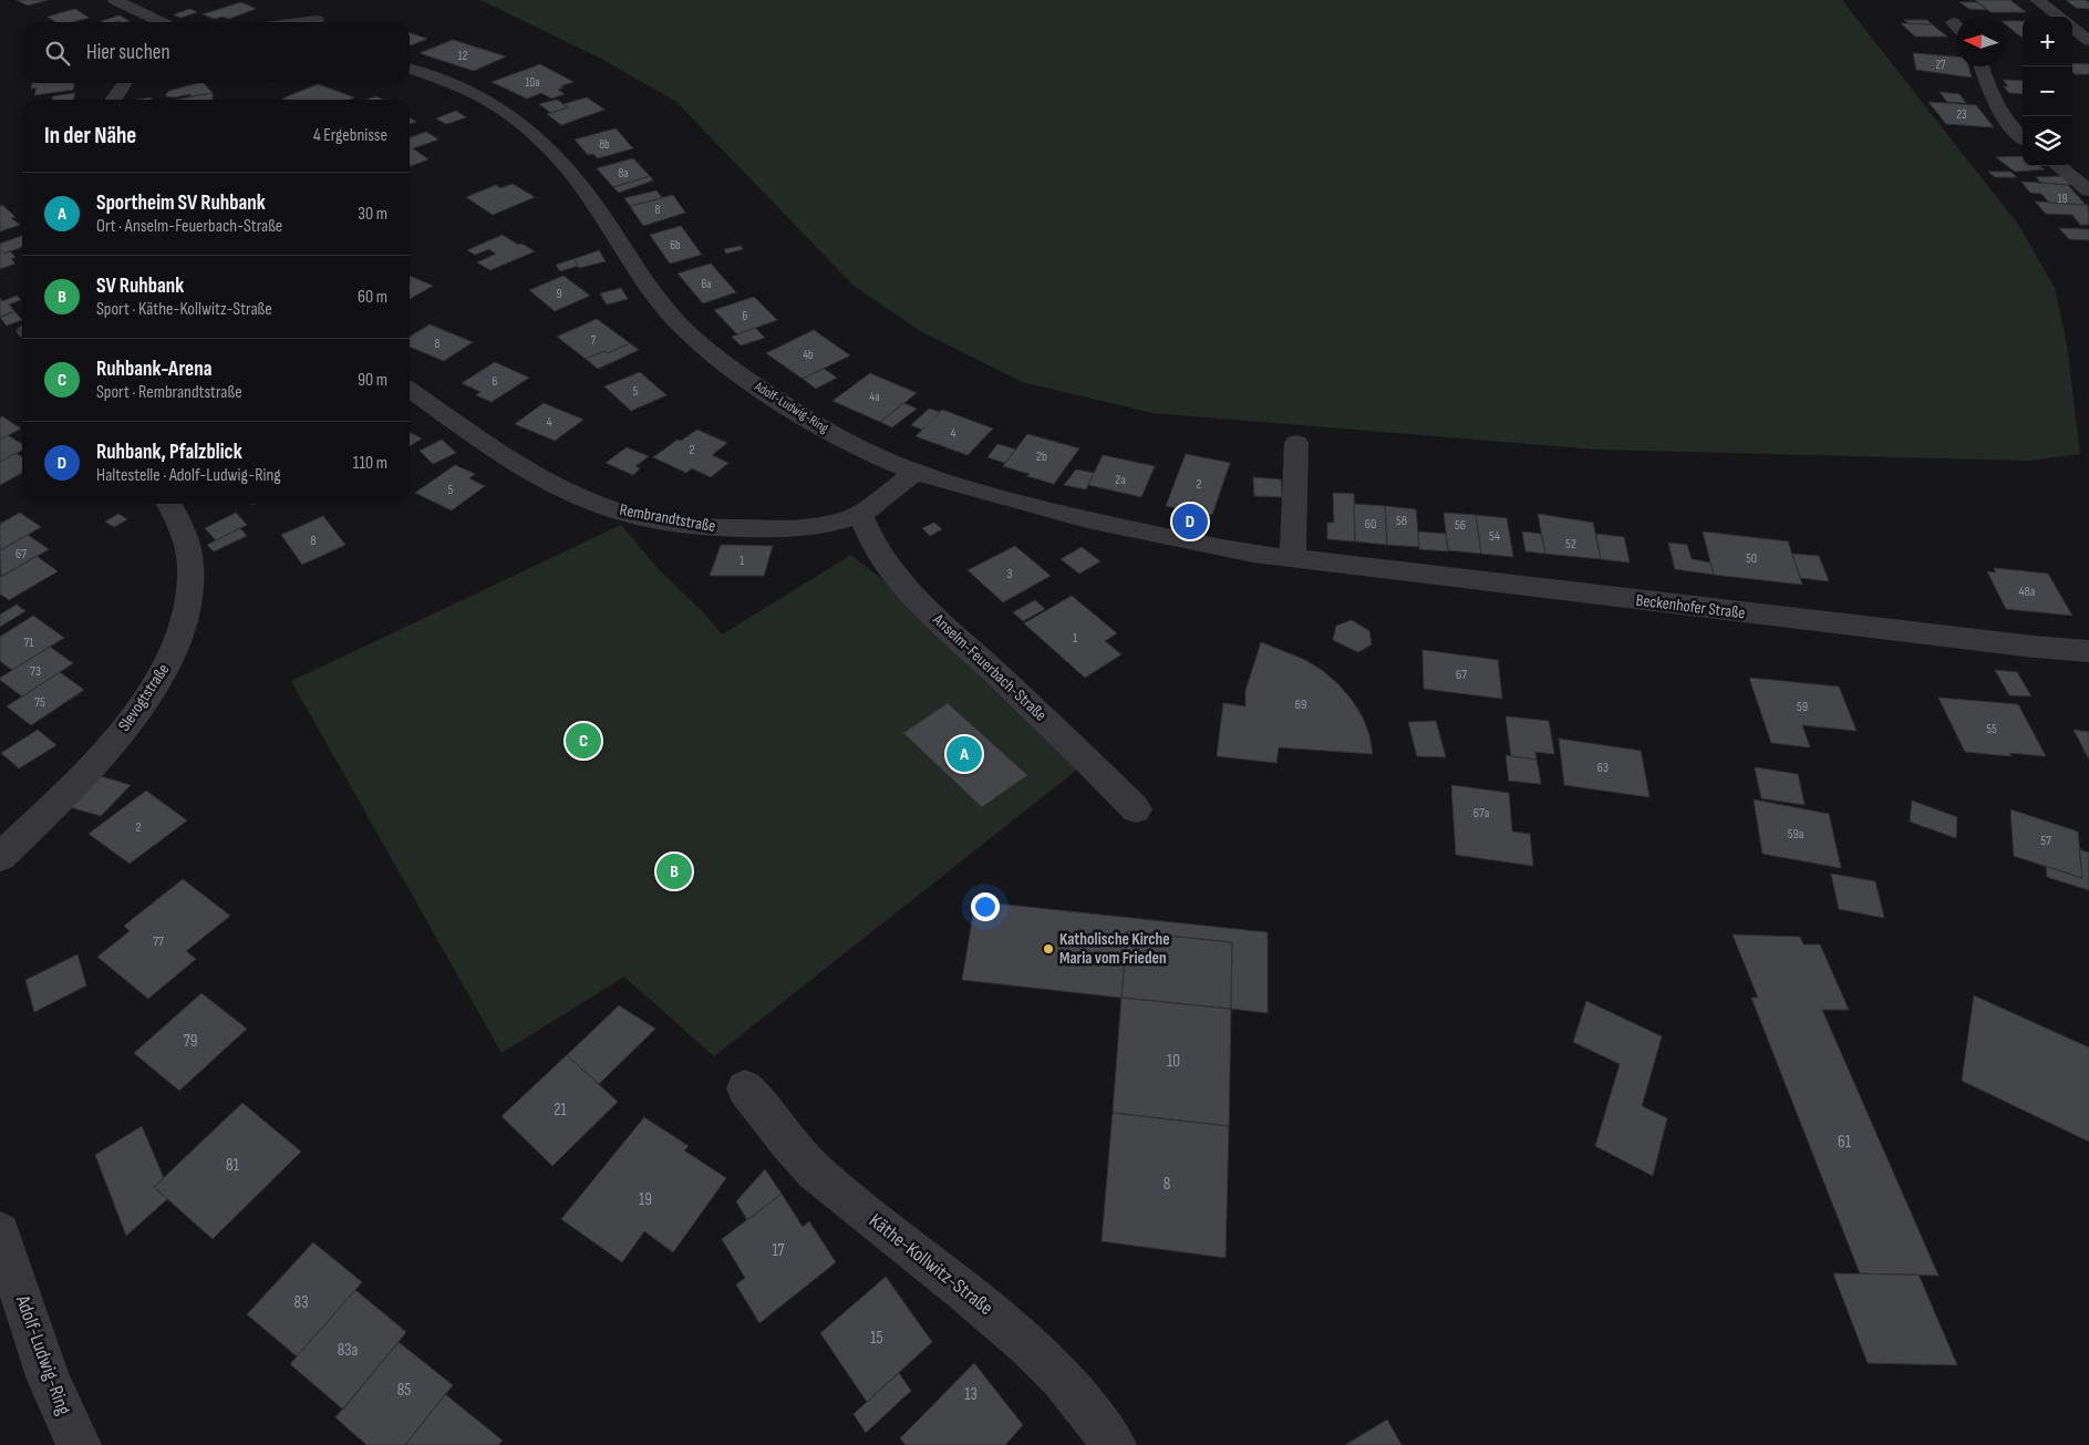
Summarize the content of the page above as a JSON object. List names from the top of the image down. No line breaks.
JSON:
{"streets":{"street":["Adolf-Ludwig-Ring","Rembrandtstraße","Beckenhofer Straße","Anselm-Feuerbach-Straße","Slevogtstraße","Käthe-Kollwitz-Straße"]},"crossings":[["Adolf-Ludwig-Ring","Rembrandtstraße"],["Adolf-Ludwig-Ring","Beckenhofer Straße"],["Rembrandtstraße","Anselm-Feuerbach-Straße"]],"places":["Katholische Kirche Maria vom Frieden"],"house_numbers":["12","27","10a","23","8b","8a","19","8","6b","6a","9","6","7","8","4b","6","5","4a","4","4","2","2b","2a","2","5","58","60","56","54","8","52","67","50","1","3","48a","1","71","73","67","75","69","59","55","63","67a","2","59a","57","77","79","10","21","61","81","8","19","17","83","15","83a","85","13"],"north":"left","page":{"map_buttons":["+","−"],"search":"Hier suchen","heading":["In der Nähe","4 Ergebnisse"],"list":[{"mark":"A","name":"Sportheim SV Ruhbank","note":"Ort · Anselm-Feuerbach-Straße","value":"30 m"},{"mark":"B","name":"SV Ruhbank","note":"Sport · Käthe-Kollwitz-Straße","value":"60 m"},{"mark":"C","name":"Ruhbank-Arena","note":"Sport · Rembrandtstraße","value":"90 m"},{"mark":"D","name":"Ruhbank, Pfalzblick","note":"Haltestelle · Adolf-Ludwig-Ring","value":"110 m"}],"pins":["D","C","A","B"]}}
